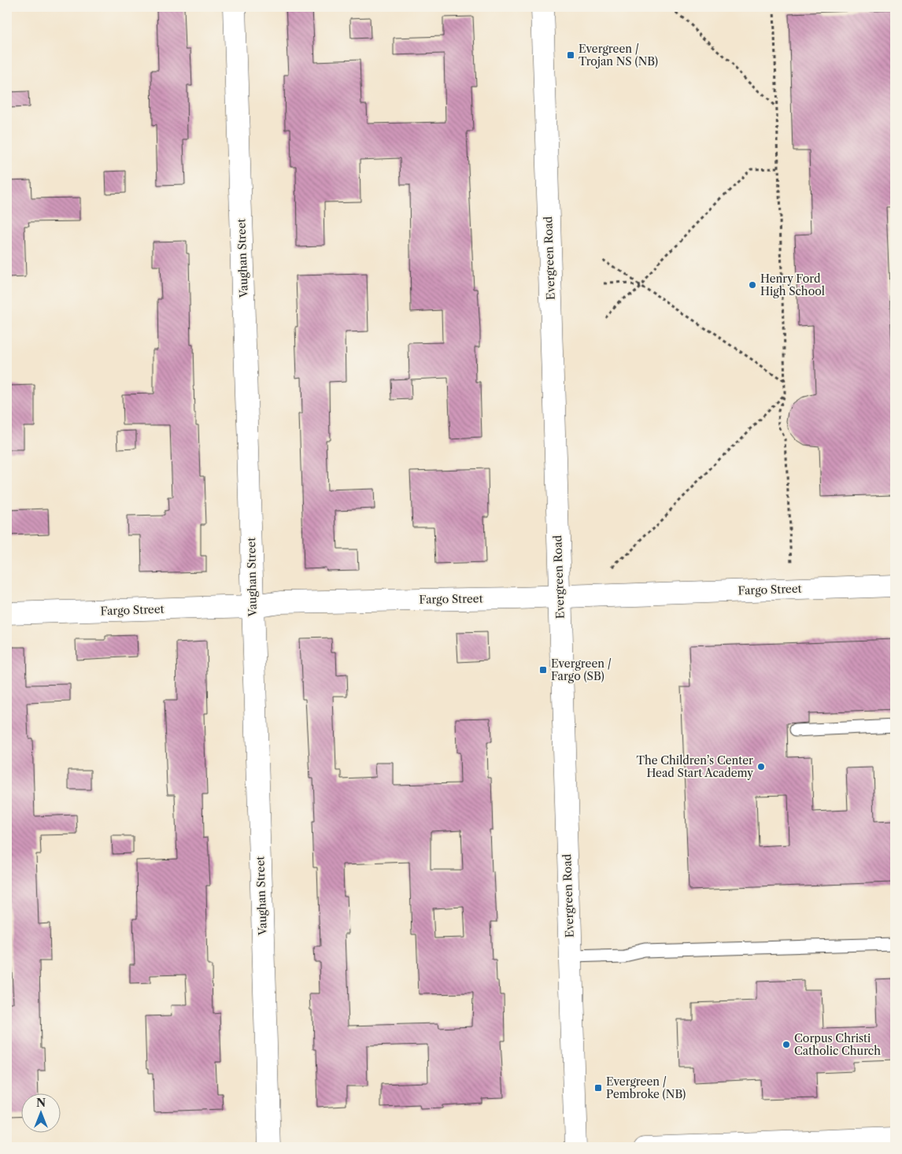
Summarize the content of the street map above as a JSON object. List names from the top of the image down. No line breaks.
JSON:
{"streets":{"street":["Vaughan Street","Evergreen Road","Fargo Street"]},"crossings":[["Vaughan Street","Fargo Street"],["Evergreen Road","Fargo Street"]],"places":{"transit":["Evergreen / Trojan NS (NB)","Evergreen / Fargo (SB)","Evergreen / Pembroke (NB)"],"other":["Henry Ford High School","The Children’s Center Head Start Academy","Corpus Christi Catholic Church"]},"north":"top"}
